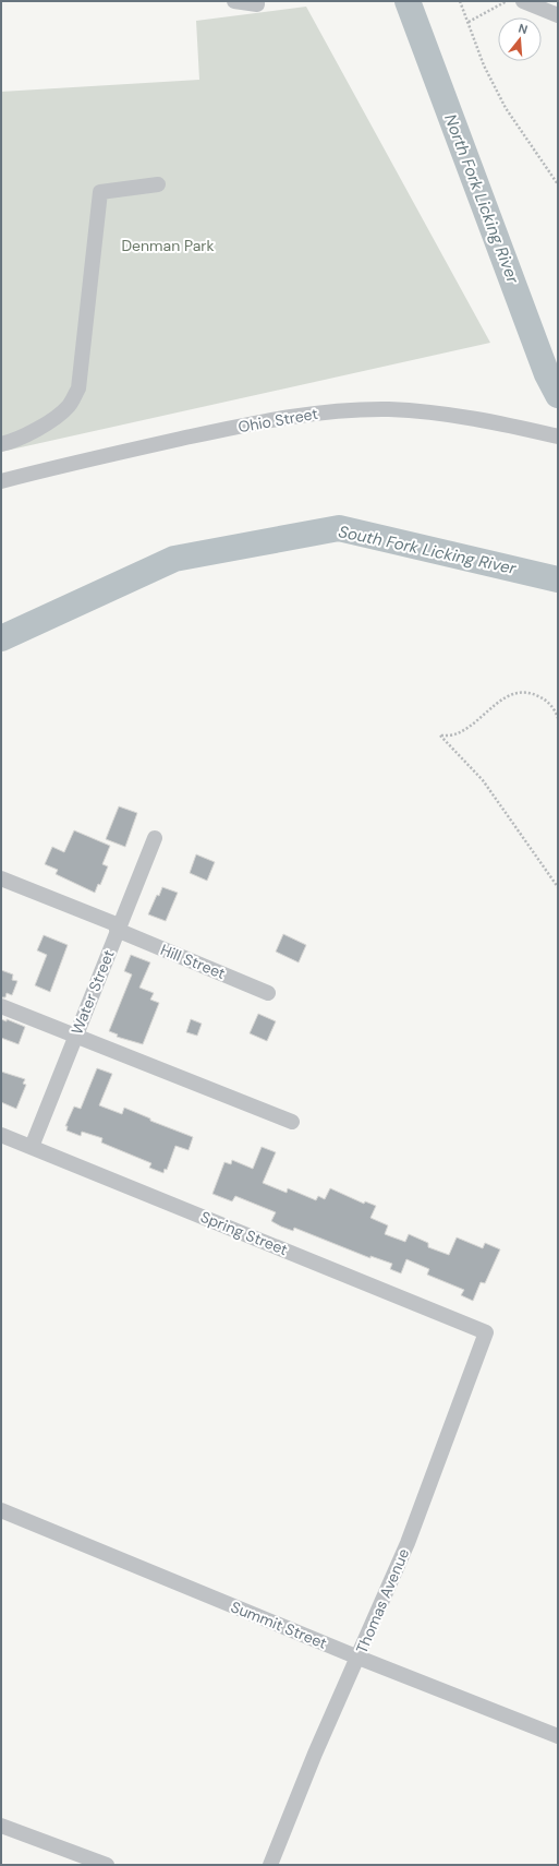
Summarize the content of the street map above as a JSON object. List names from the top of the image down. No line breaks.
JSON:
{"streets":{"street":["Ohio Street","Hill Street","Water Street","Spring Street","Thomas Avenue","Summit Street"]},"crossings":[["Hill Street","Water Street"],["Water Street","Spring Street"],["Spring Street","Thomas Avenue"],["Thomas Avenue","Summit Street"]],"water":["North Fork Licking River","South Fork Licking River"],"parks":["Denman Park"],"north":"top"}
